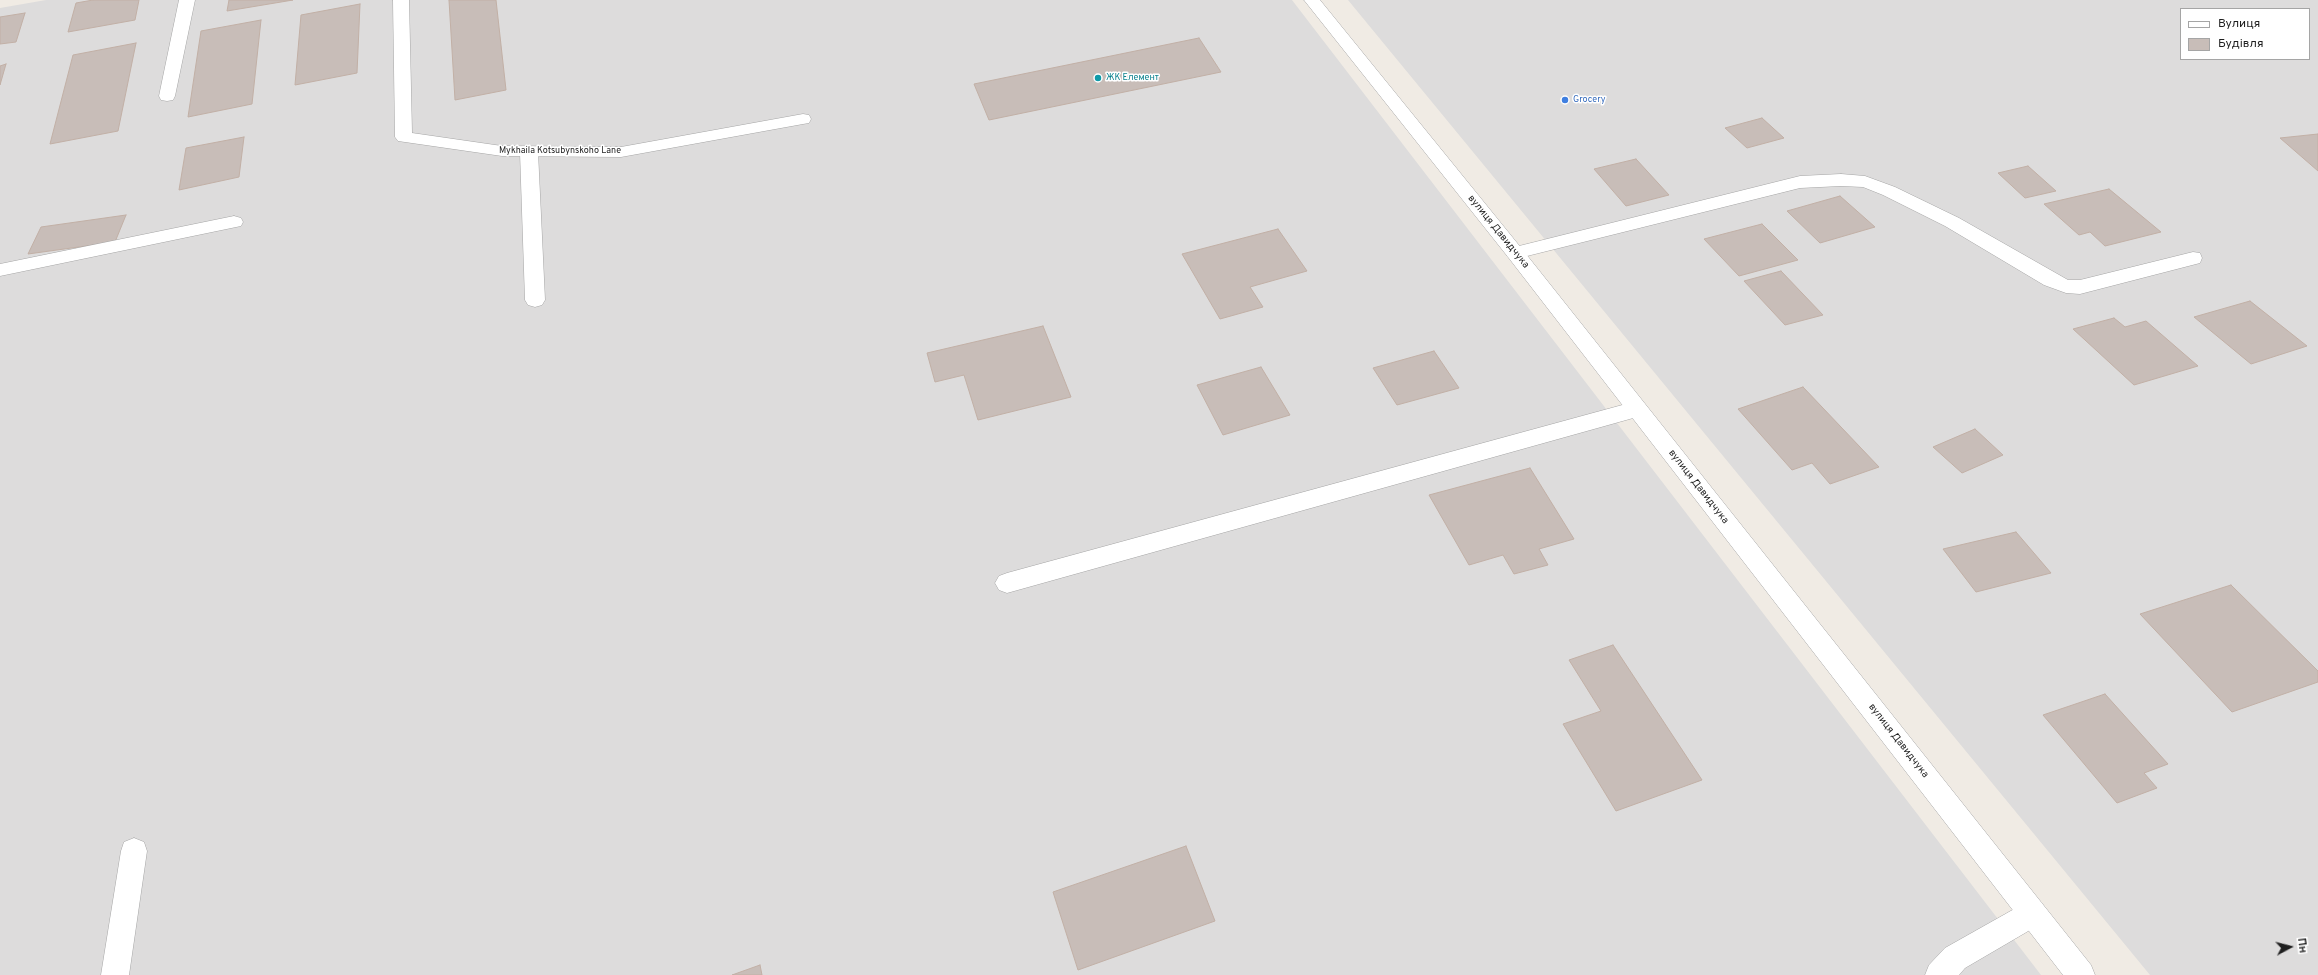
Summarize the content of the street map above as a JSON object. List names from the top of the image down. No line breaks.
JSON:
{"streets":{"street":["Mykhaila Kotsubynskoho Lane","вулиця Давидчука"]},"places":["ЖК Елемент","Grocery"],"legend":["Вулиця","Будівля"],"north":"right"}
